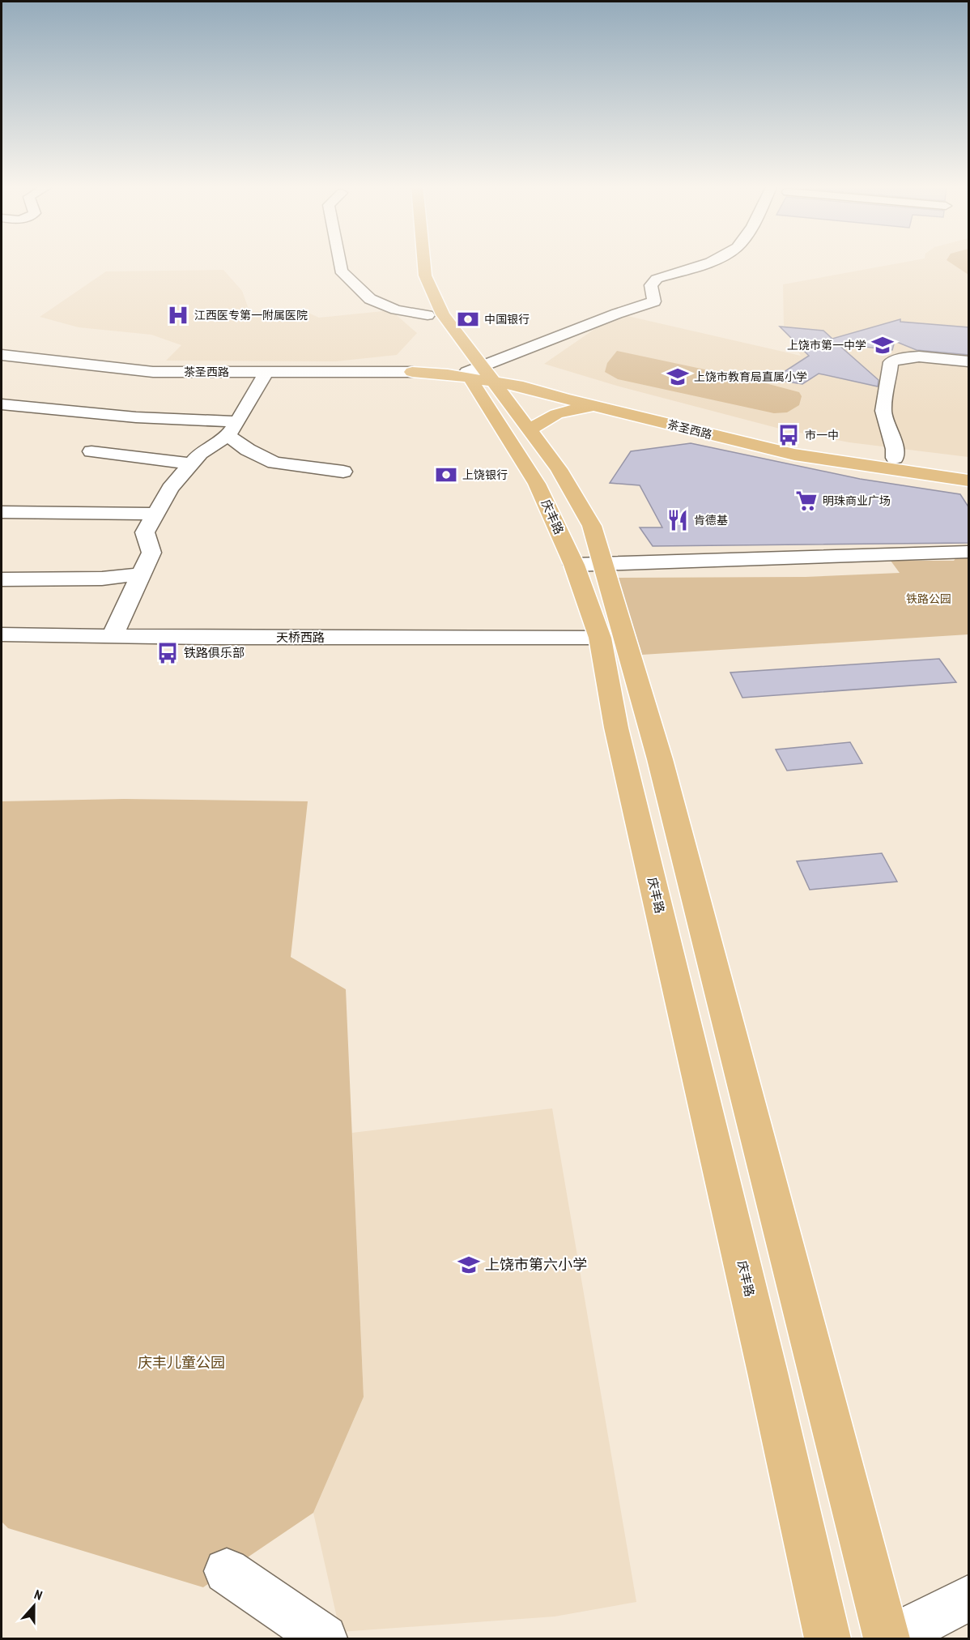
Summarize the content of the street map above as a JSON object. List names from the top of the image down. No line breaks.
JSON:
{"streets":{"main road":["茶圣西路","庆丰路"],"street":["天桥西路"]},"crossings":[["茶圣西路","庆丰路"],["庆丰路","天桥西路"]],"parks":["铁路公园","庆丰儿童公园"],"places":{"hospital":["江西医专第一附属医院"],"bank":["中国银行","上饶银行"],"school or university":["上饶市第一中学","上饶市教育局直属小学","上饶市第六小学"],"bus stop":["市一中","铁路俱乐部"],"supermarket":["明珠商业广场"],"restaurant":["肯德基"]},"north":"top"}
